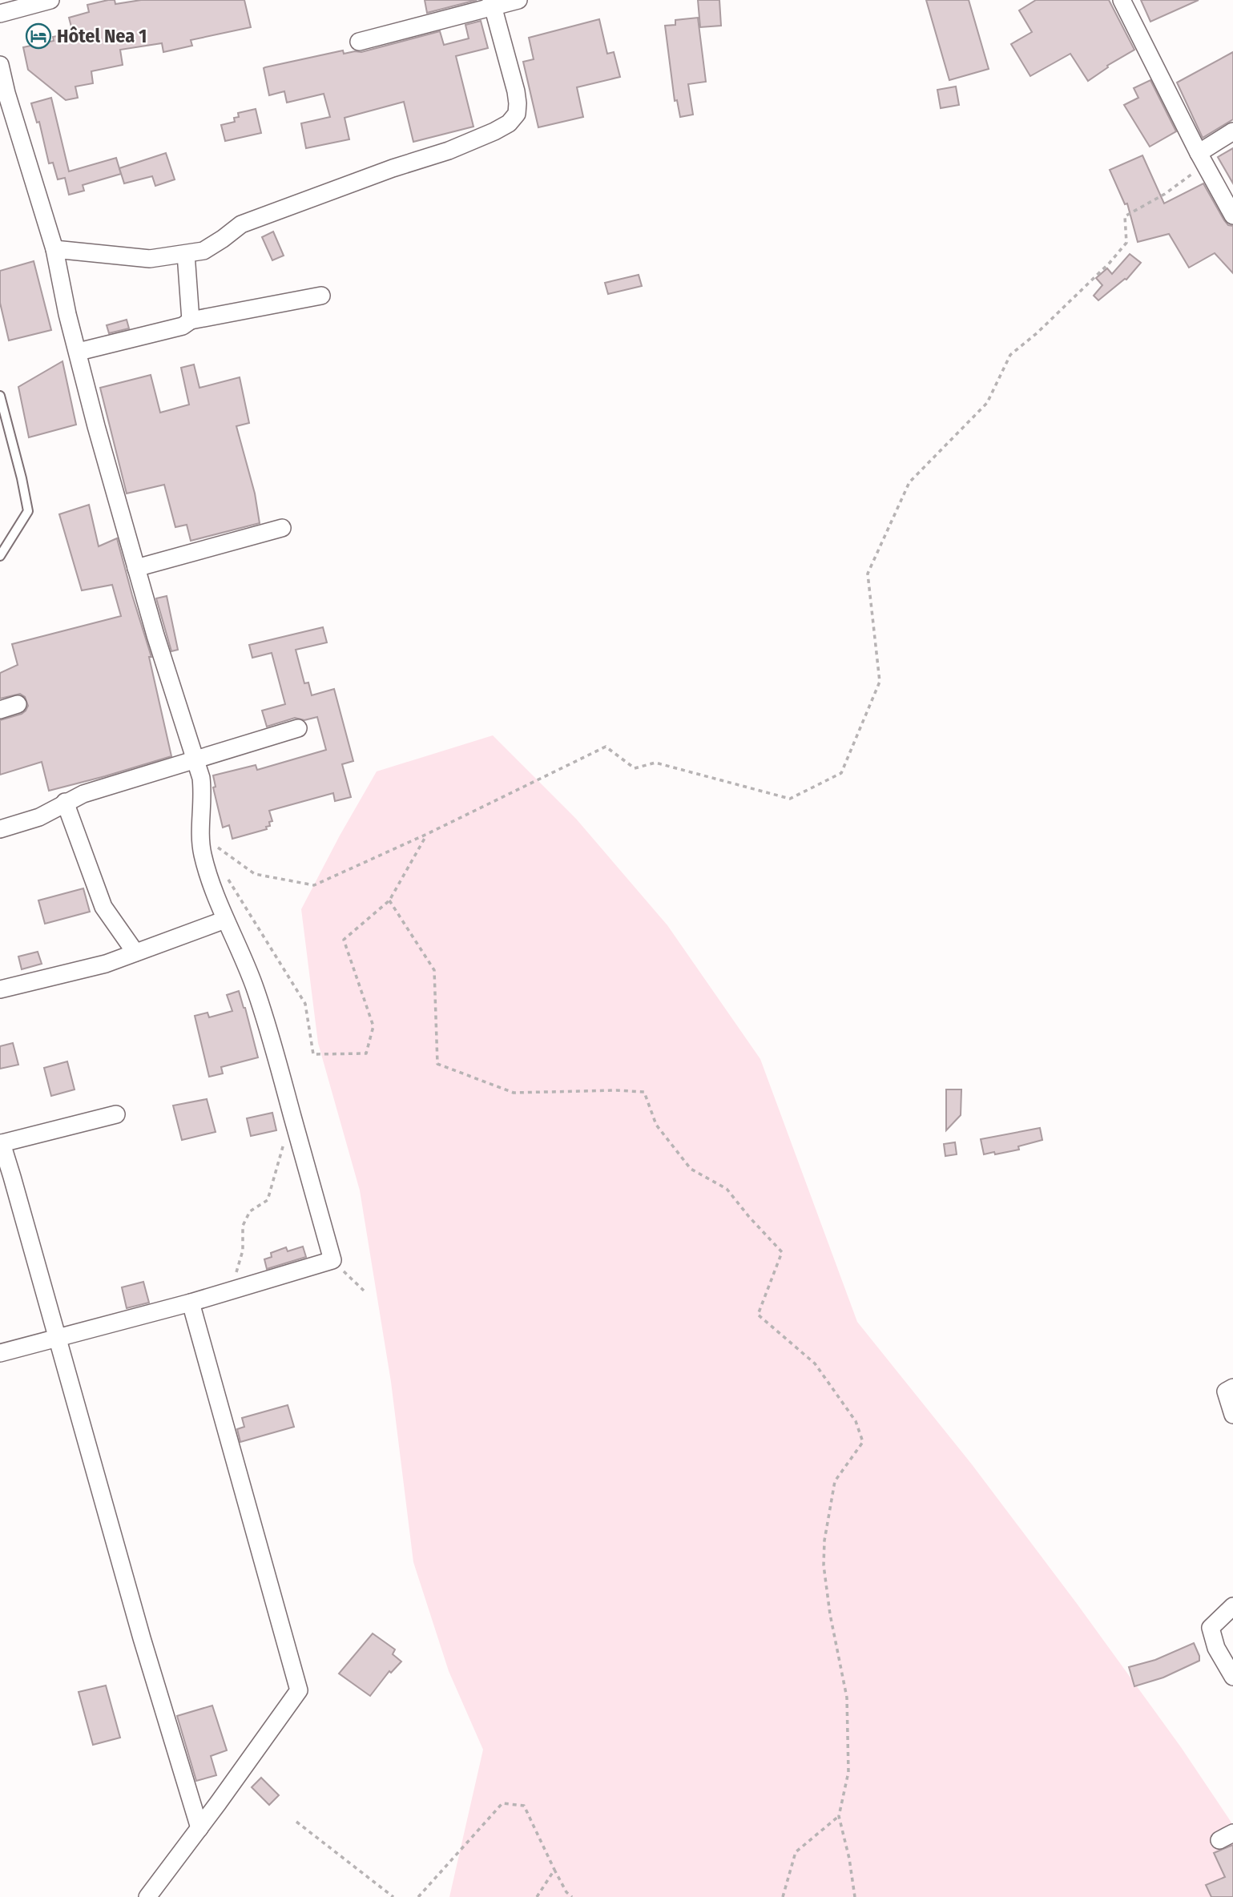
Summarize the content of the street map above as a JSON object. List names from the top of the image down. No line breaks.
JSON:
{"places":{"hotel":["Hôtel Nea 1"]}}
